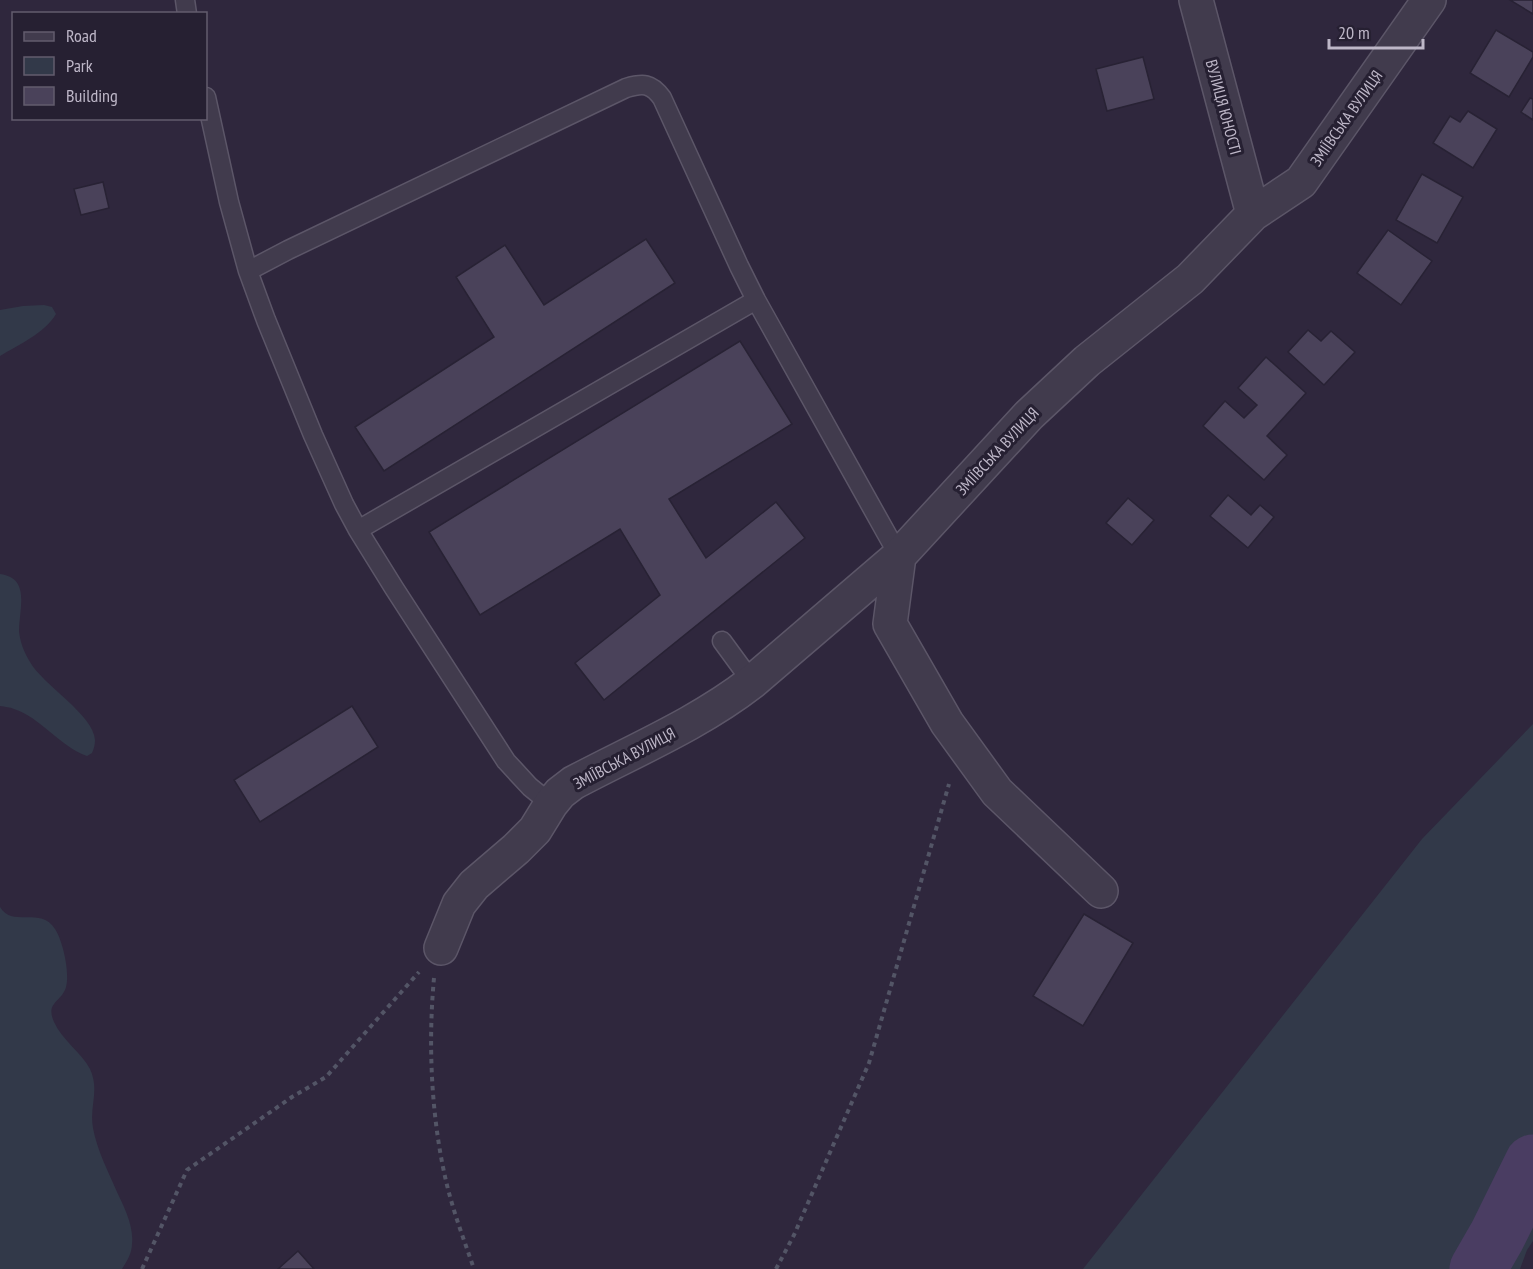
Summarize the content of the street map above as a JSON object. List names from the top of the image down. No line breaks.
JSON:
{"streets":{"street":["ВУЛИЦЯ ЮНОСТІ","ЗМІЇВСЬКА ВУЛИЦЯ"]},"crossings":[["ВУЛИЦЯ ЮНОСТІ","ЗМІЇВСЬКА ВУЛИЦЯ"]],"legend":["Road","Park","Building"],"scale_bar":"20 m"}
